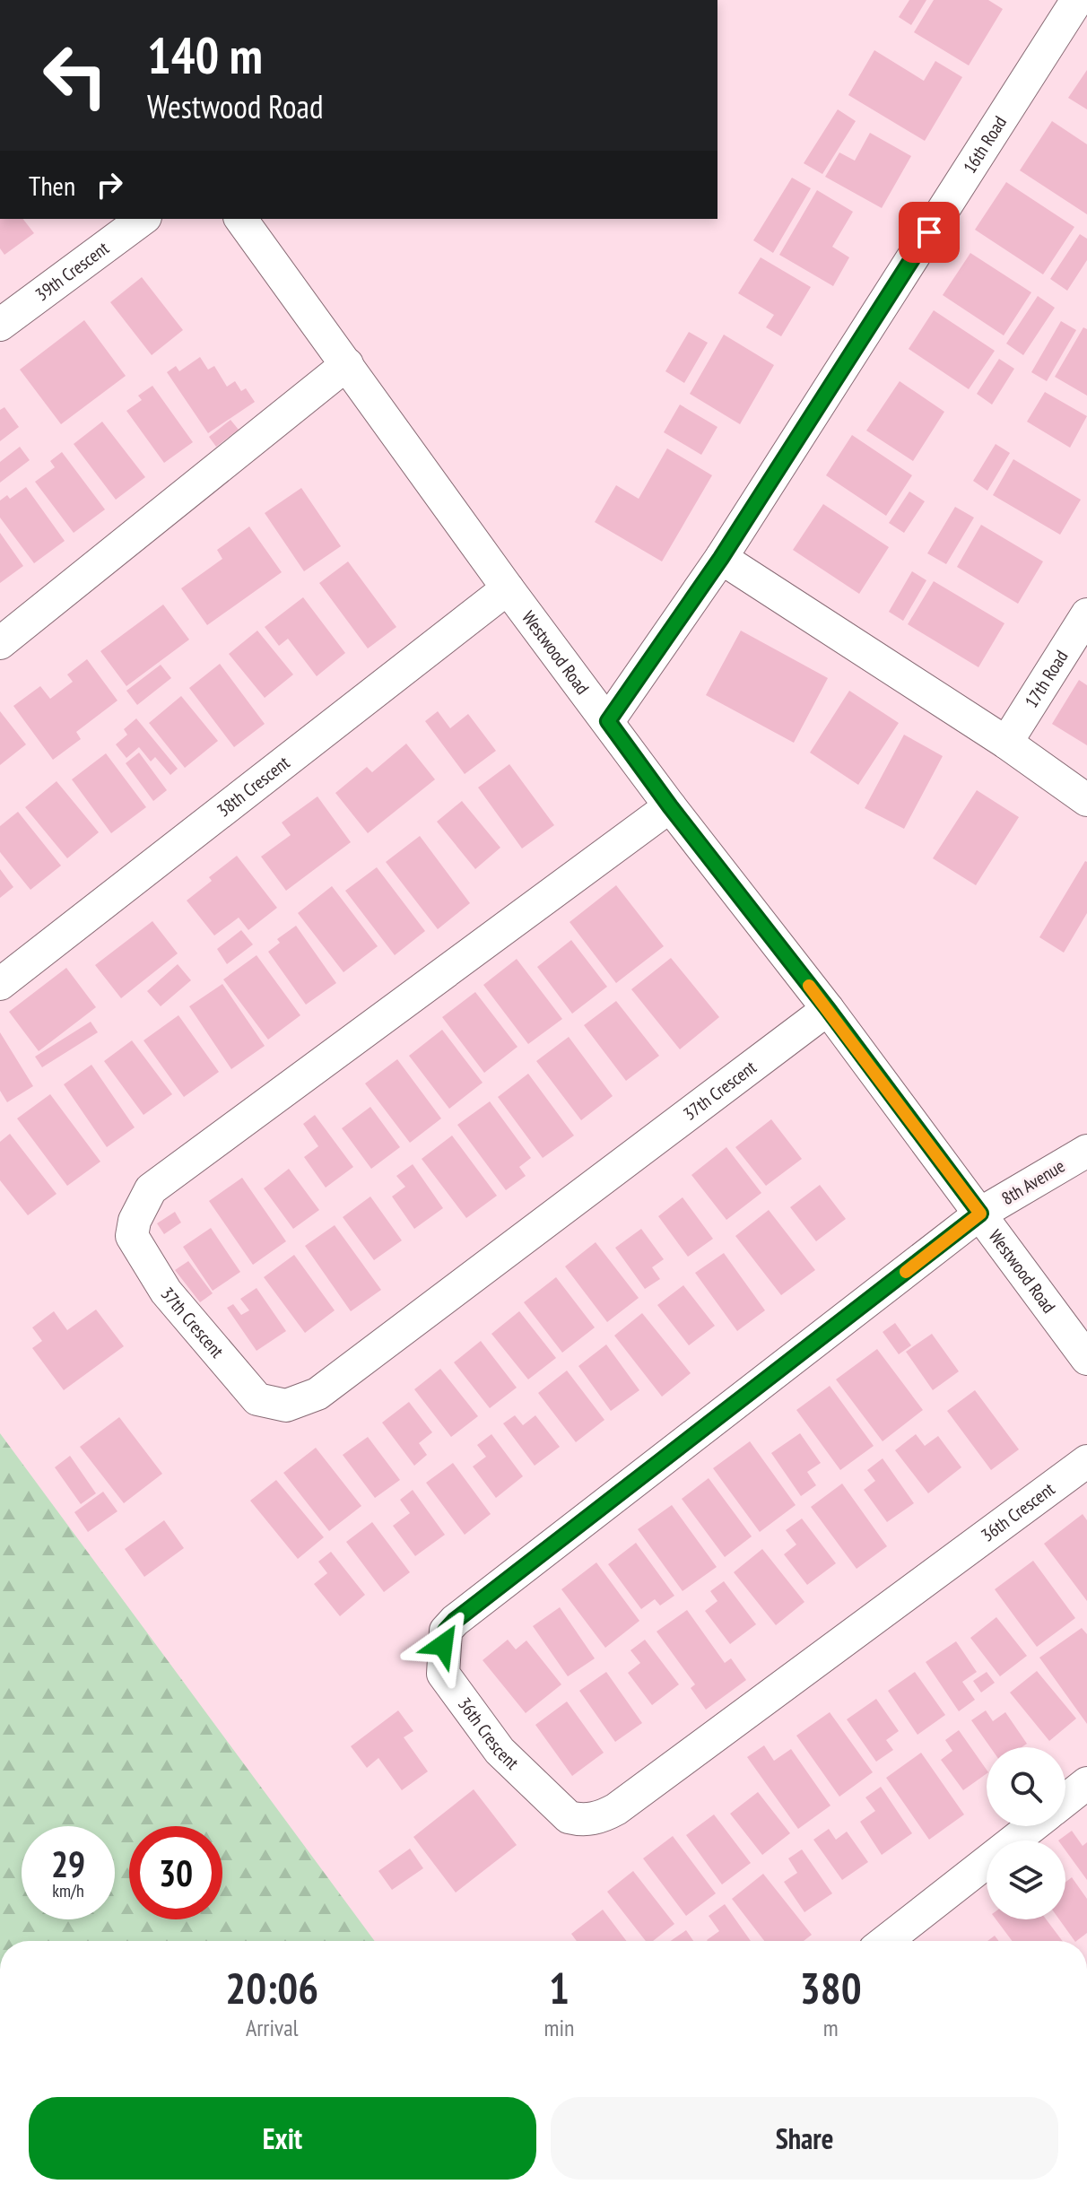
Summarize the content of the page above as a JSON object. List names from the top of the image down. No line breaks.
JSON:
{"streets":{"street":["16th Road","39th Crescent","Westwood Road","17th Road","38th Crescent","37th Crescent","8th Avenue","36th Crescent"]},"crossings":[["16th Road","Westwood Road"],["Westwood Road","38th Crescent"],["Westwood Road","37th Crescent"],["Westwood Road","8th Avenue"],["Westwood Road","36th Crescent"],["8th Avenue","36th Crescent"]],"page":{"turn":["140 m","Westwood Road"],"then":"Then","speed":"29 km/h","limit":"30","eta":["20:06","Arrival","1","min","380","m"],"buttons":["Exit","Share"]}}
